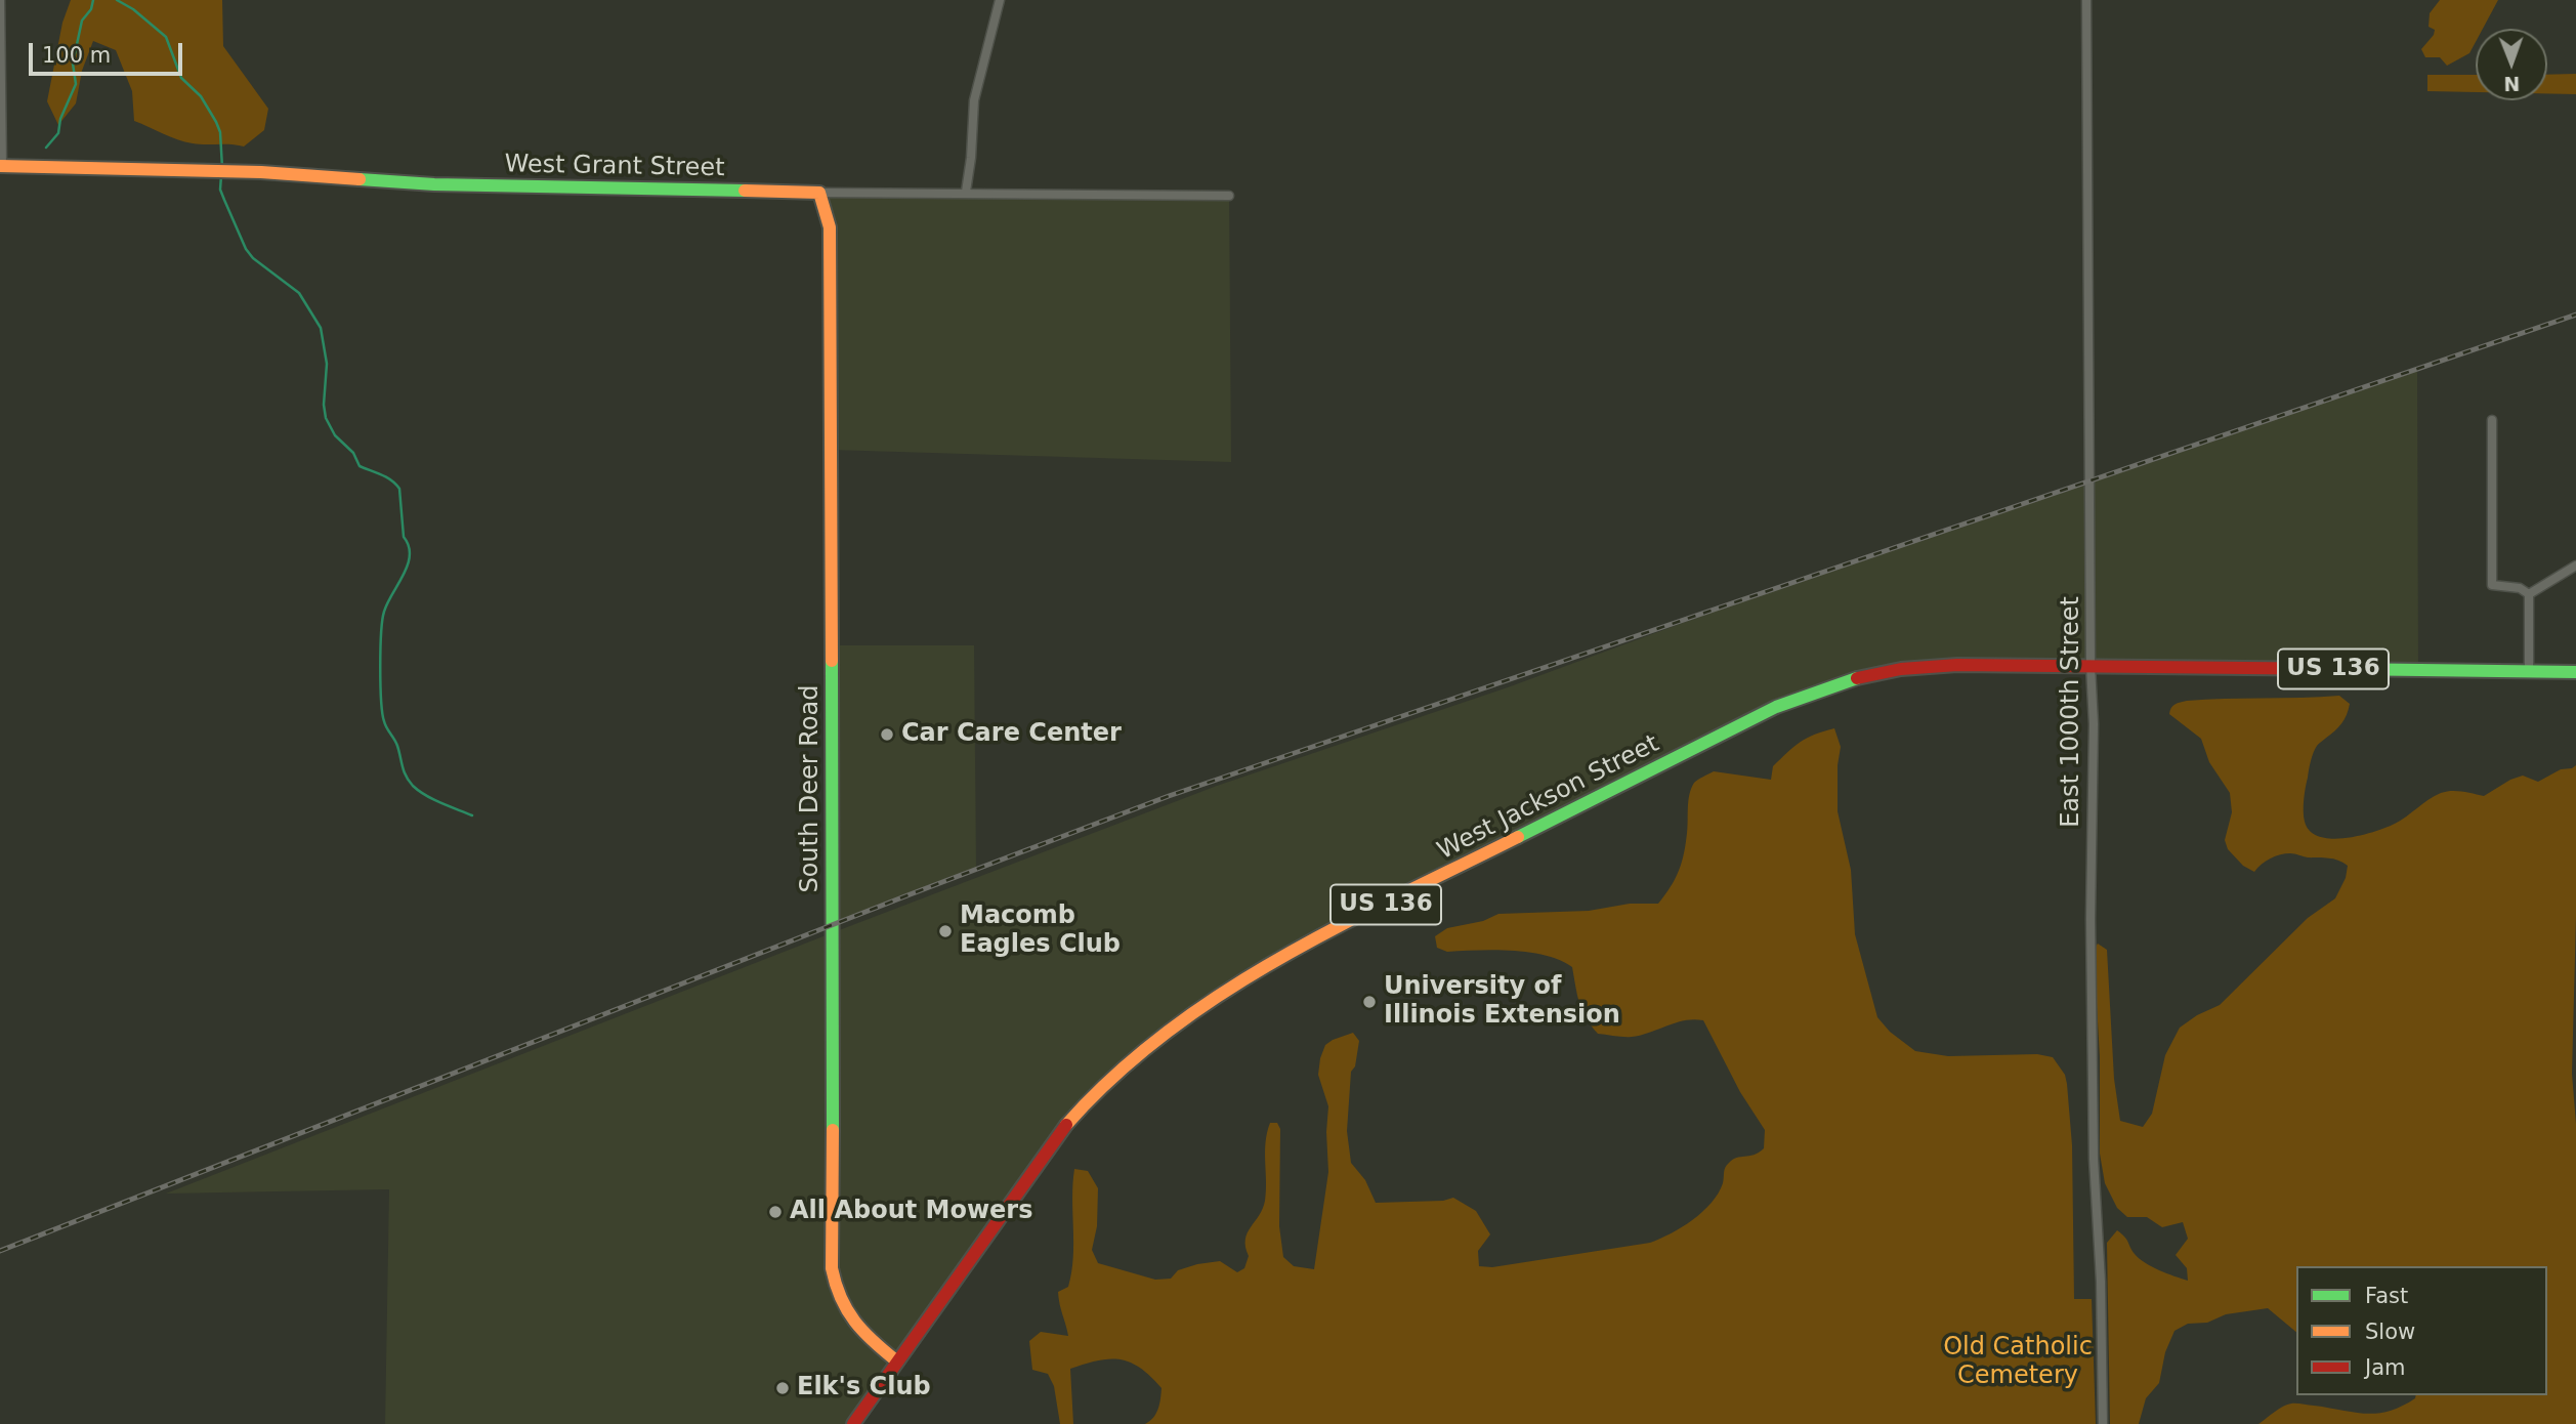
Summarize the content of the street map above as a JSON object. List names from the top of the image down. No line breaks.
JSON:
{"streets":{"main road":["West Grant Street","US 136","South Deer Road","West Jackson Street"],"street":["East 1000th Street"]},"crossings":[["West Grant Street","South Deer Road"],["US 136","East 1000th Street"],["US 136","West Jackson Street"],["East 1000th Street","West Jackson Street"],["South Deer Road","West Jackson Street"]],"parks":["Old Catholic Cemetery"],"places":["Car Care Center","Macomb Eagles Club","University of Illinois Extension","All About Mowers","Elk's Club"],"legend":["Fast","Slow","Jam"],"scale_bar":"100 m","north":"bottom"}
